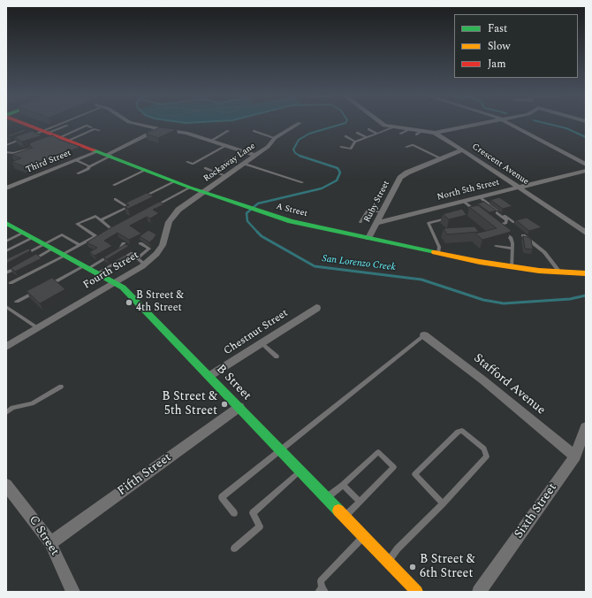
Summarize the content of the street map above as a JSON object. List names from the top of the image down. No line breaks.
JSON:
{"streets":{"main road":["A Street","B Street"],"street":["Third Street","Rockaway Lane","Crescent Avenue","North 5th Street","Ruby Street","Fourth Street","Chestnut Street","Stafford Avenue","Fifth Street","Sixth Street","C Street"]},"crossings":[["Third Street","A Street"],["Rockaway Lane","A Street"],["Rockaway Lane","Fourth Street"],["Crescent Avenue","North 5th Street"],["Crescent Avenue","Ruby Street"],["North 5th Street","Ruby Street"],["Ruby Street","A Street"],["A Street","Fourth Street"],["Fourth Street","B Street"],["Chestnut Street","B Street"],["B Street","Fifth Street"],["Stafford Avenue","Sixth Street"],["Fifth Street","C Street"]],"water":["San Lorenzo Creek"],"places":["B Street & 4th Street","B Street & 5th Street","B Street & 6th Street"],"legend":["Fast","Slow","Jam"]}
